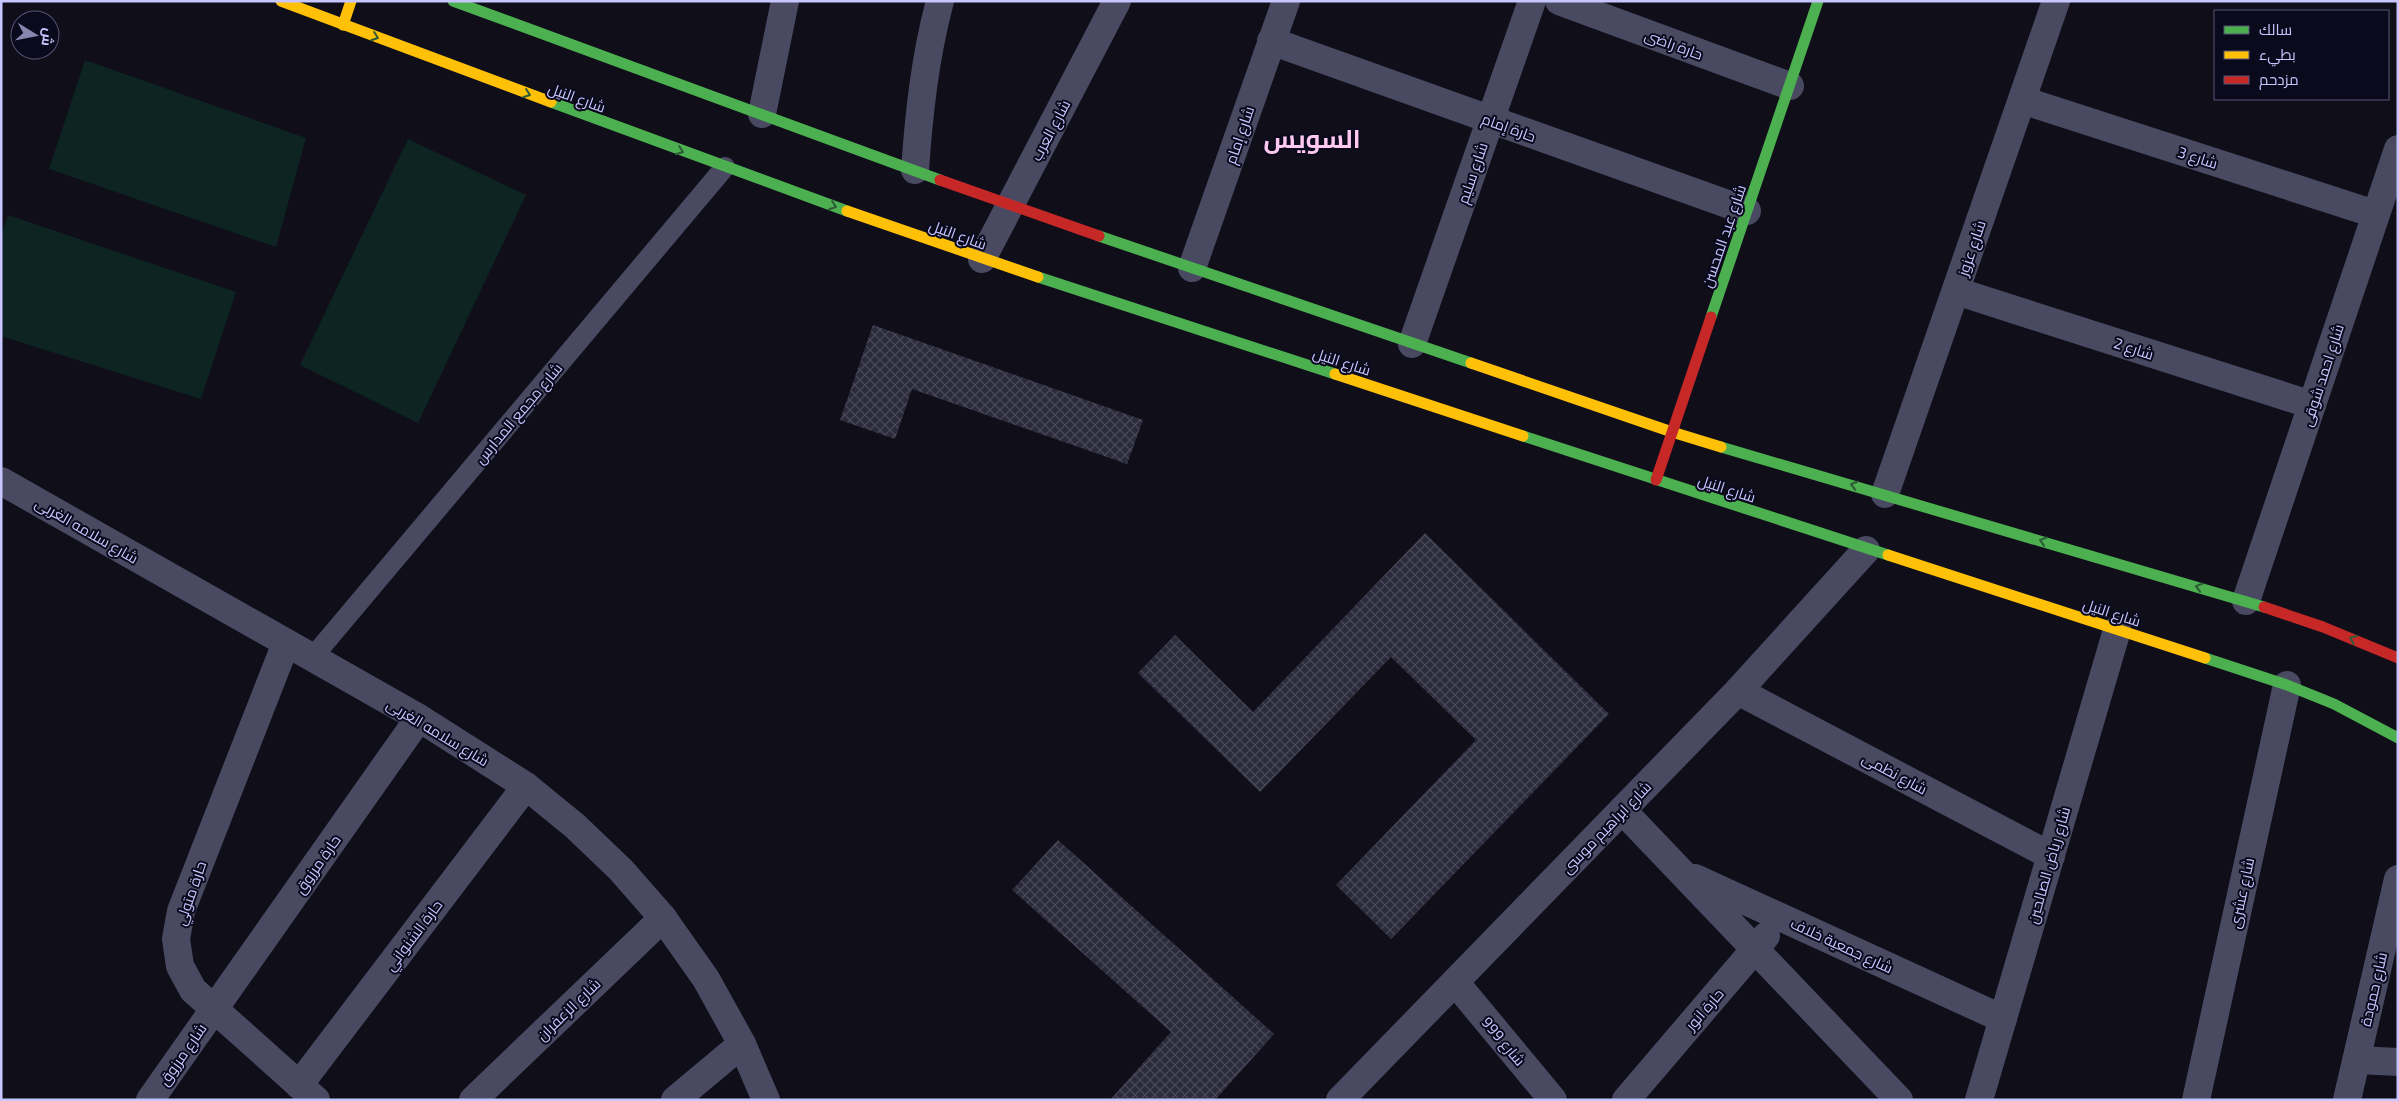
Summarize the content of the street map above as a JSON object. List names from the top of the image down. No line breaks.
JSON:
{"streets":{"main road":["شارع النيل","شارع عبد المحسن"],"street":["حارة راضى","حارة إمام","شارع العرب","شارع إمام","شارع 3","شارع سليم","شارع عزوز","شارع 2","شارع احمد شوقى","شارع سلامه الغربى","شارع نظمى","شارع ابراهيم موسى","حارة مرزوق","شارع رياض الصالحين","حارة متولي","شارع عشرى","حارة الشنواني","شارع جمعية خلاف","شارع حمودة","شارع الزعفران","حارة انور","شارع 999","شارع مرزوق"],"lane":["شارع مجمع المدارس"]},"crossings":[["حارة راضى","شارع عبد المحسن"],["شارع النيل","شارع العرب"],["شارع النيل","شارع عبد المحسن"],["شارع النيل","شارع مجمع المدارس"],["شارع النيل","شارع ابراهيم موسى"],["شارع النيل","شارع رياض الصالحين"],["شارع النيل","شارع عشرى"],["حارة إمام","شارع إمام"],["حارة إمام","شارع سليم"],["حارة إمام","شارع عبد المحسن"],["شارع 3","شارع عزوز"],["شارع 3","شارع احمد شوقى"],["شارع عزوز","شارع 2"],["شارع 2","شارع احمد شوقى"],["شارع مجمع المدارس","شارع سلامه الغربى"],["شارع سلامه الغربى","حارة مرزوق"],["شارع سلامه الغربى","حارة متولي"],["شارع سلامه الغربى","حارة الشنواني"],["شارع سلامه الغربى","شارع الزعفران"],["شارع نظمى","شارع ابراهيم موسى"],["شارع نظمى","شارع رياض الصالحين"],["شارع ابراهيم موسى","شارع جمعية خلاف"],["شارع ابراهيم موسى","شارع 999"],["حارة مرزوق","حارة متولي"],["حارة مرزوق","شارع مرزوق"],["شارع رياض الصالحين","شارع جمعية خلاف"],["حارة متولي","حارة الشنواني"],["حارة متولي","شارع مرزوق"],["شارع جمعية خلاف","حارة انور"]],"districts":["السويس"],"legend":["سالك","بطيء","مزدحم"],"north":"right"}
